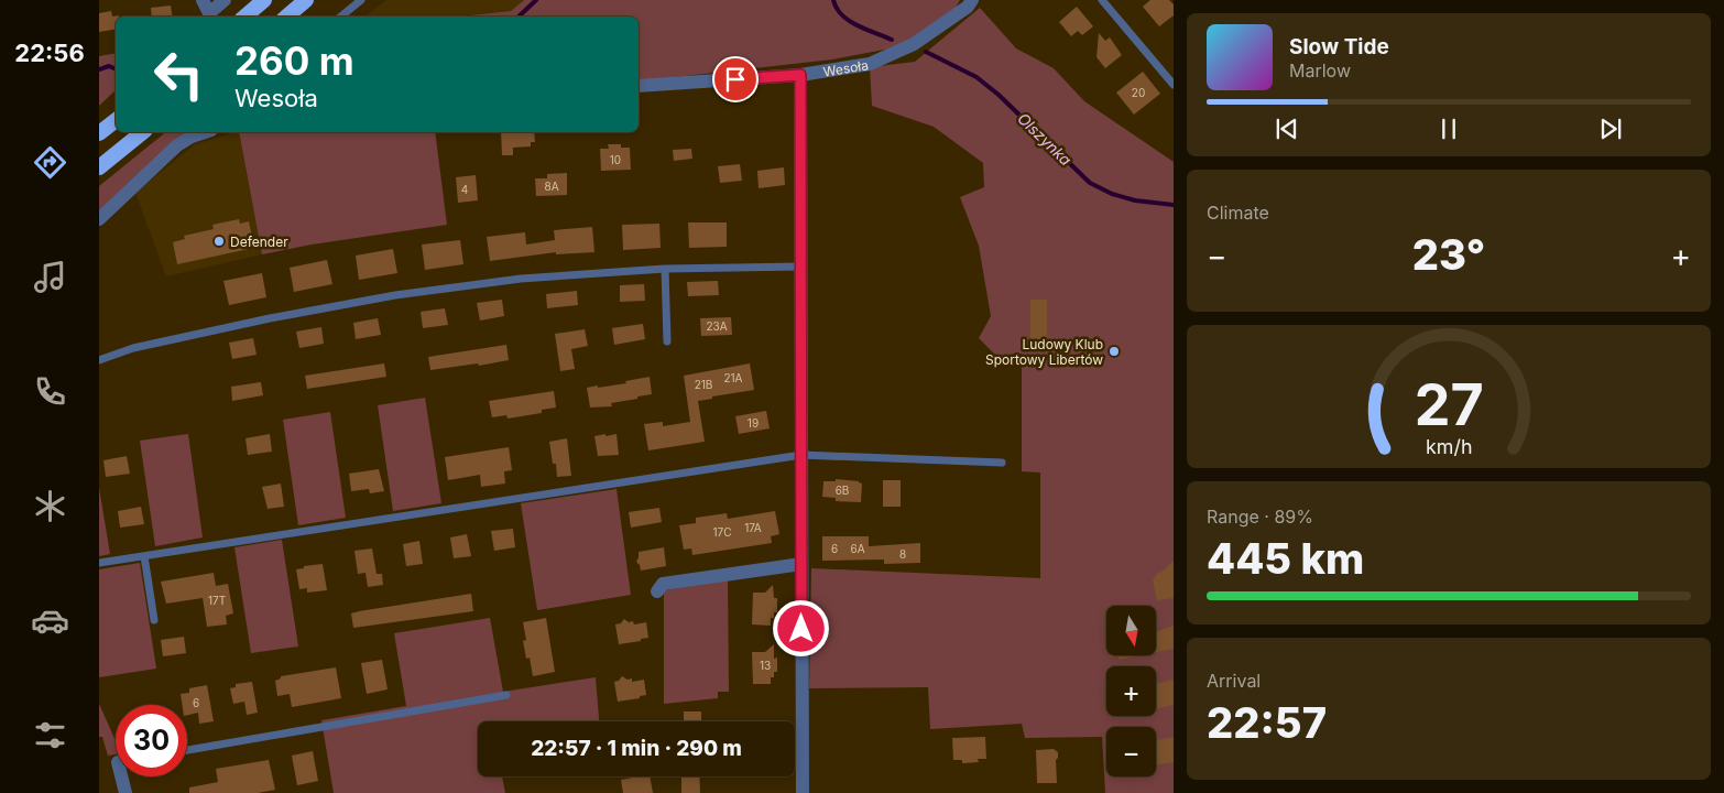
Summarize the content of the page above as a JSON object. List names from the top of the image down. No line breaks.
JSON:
{"streets":{"street":["Wesoła"]},"water":["Olszynka"],"places":["Defender","Ludowy Klub Sportowy Libertów"],"house_numbers":["20","10","8A","4","23A","21A","21B","19","6B","17A","17C","6","6A","8","17T","13","6"],"north":"bottom","page":{"tabs":"22:56","turn":["260 m","Wesoła"],"song":["Slow Tide","Marlow"],"tile":["Climate",["Range · 89%","445 km"],["Arrival","22:57"]],"heat":["−","23°","+"],"map_buttons":["+","−"],"limit":"30","trip":"22:57 · 1 min · 290 m","gauge":["27","km/h"]}}
